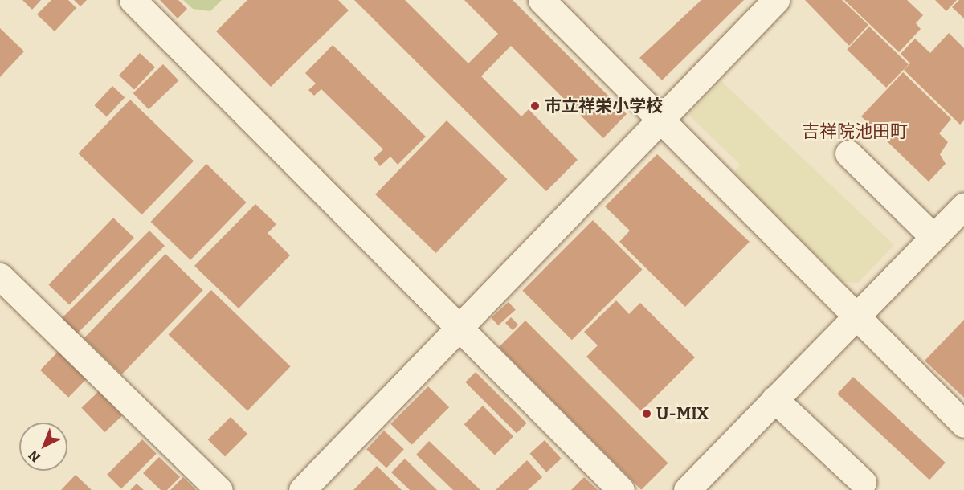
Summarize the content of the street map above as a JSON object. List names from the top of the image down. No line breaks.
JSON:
{"districts":["吉祥院池田町"],"places":["市立祥栄小学校","U-MIX"],"north":"bottom left"}
